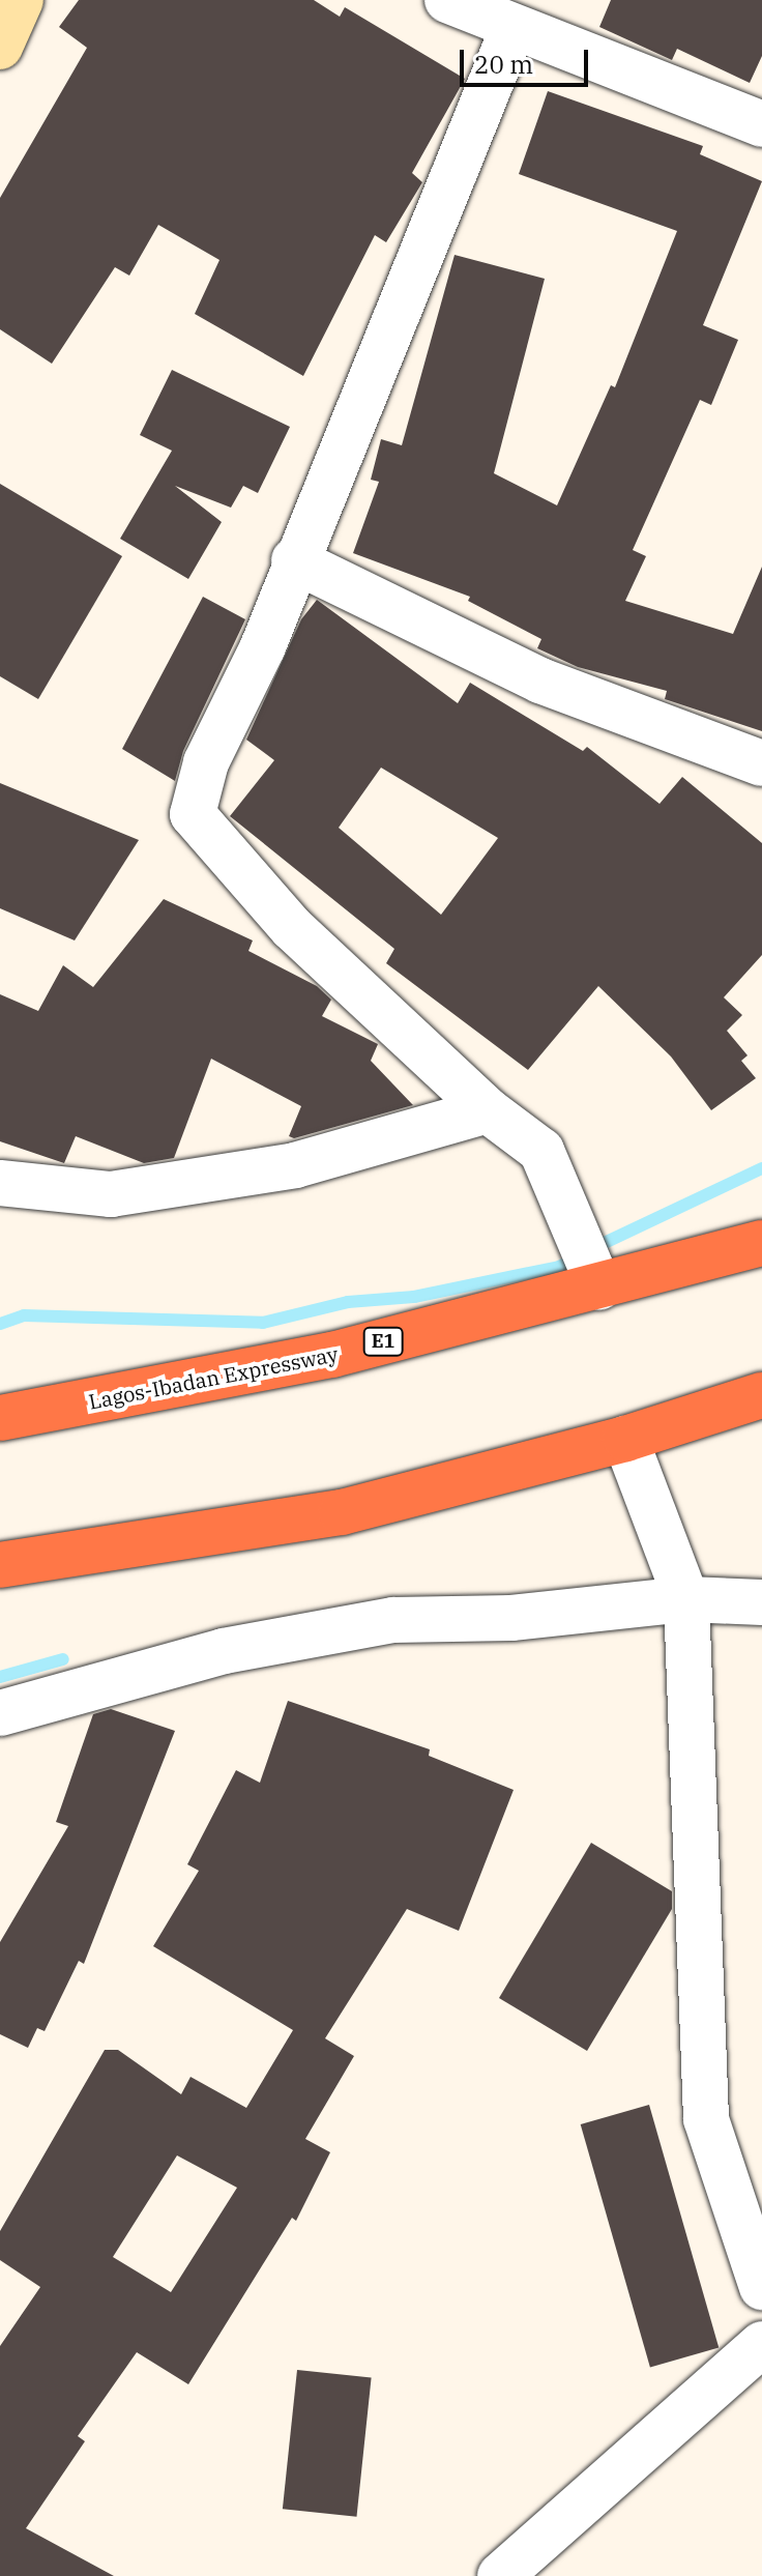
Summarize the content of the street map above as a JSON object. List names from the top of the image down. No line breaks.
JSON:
{"streets":{"highway":["E1","Lagos-Ibadan Expressway"]},"scale_bar":"20 m"}
